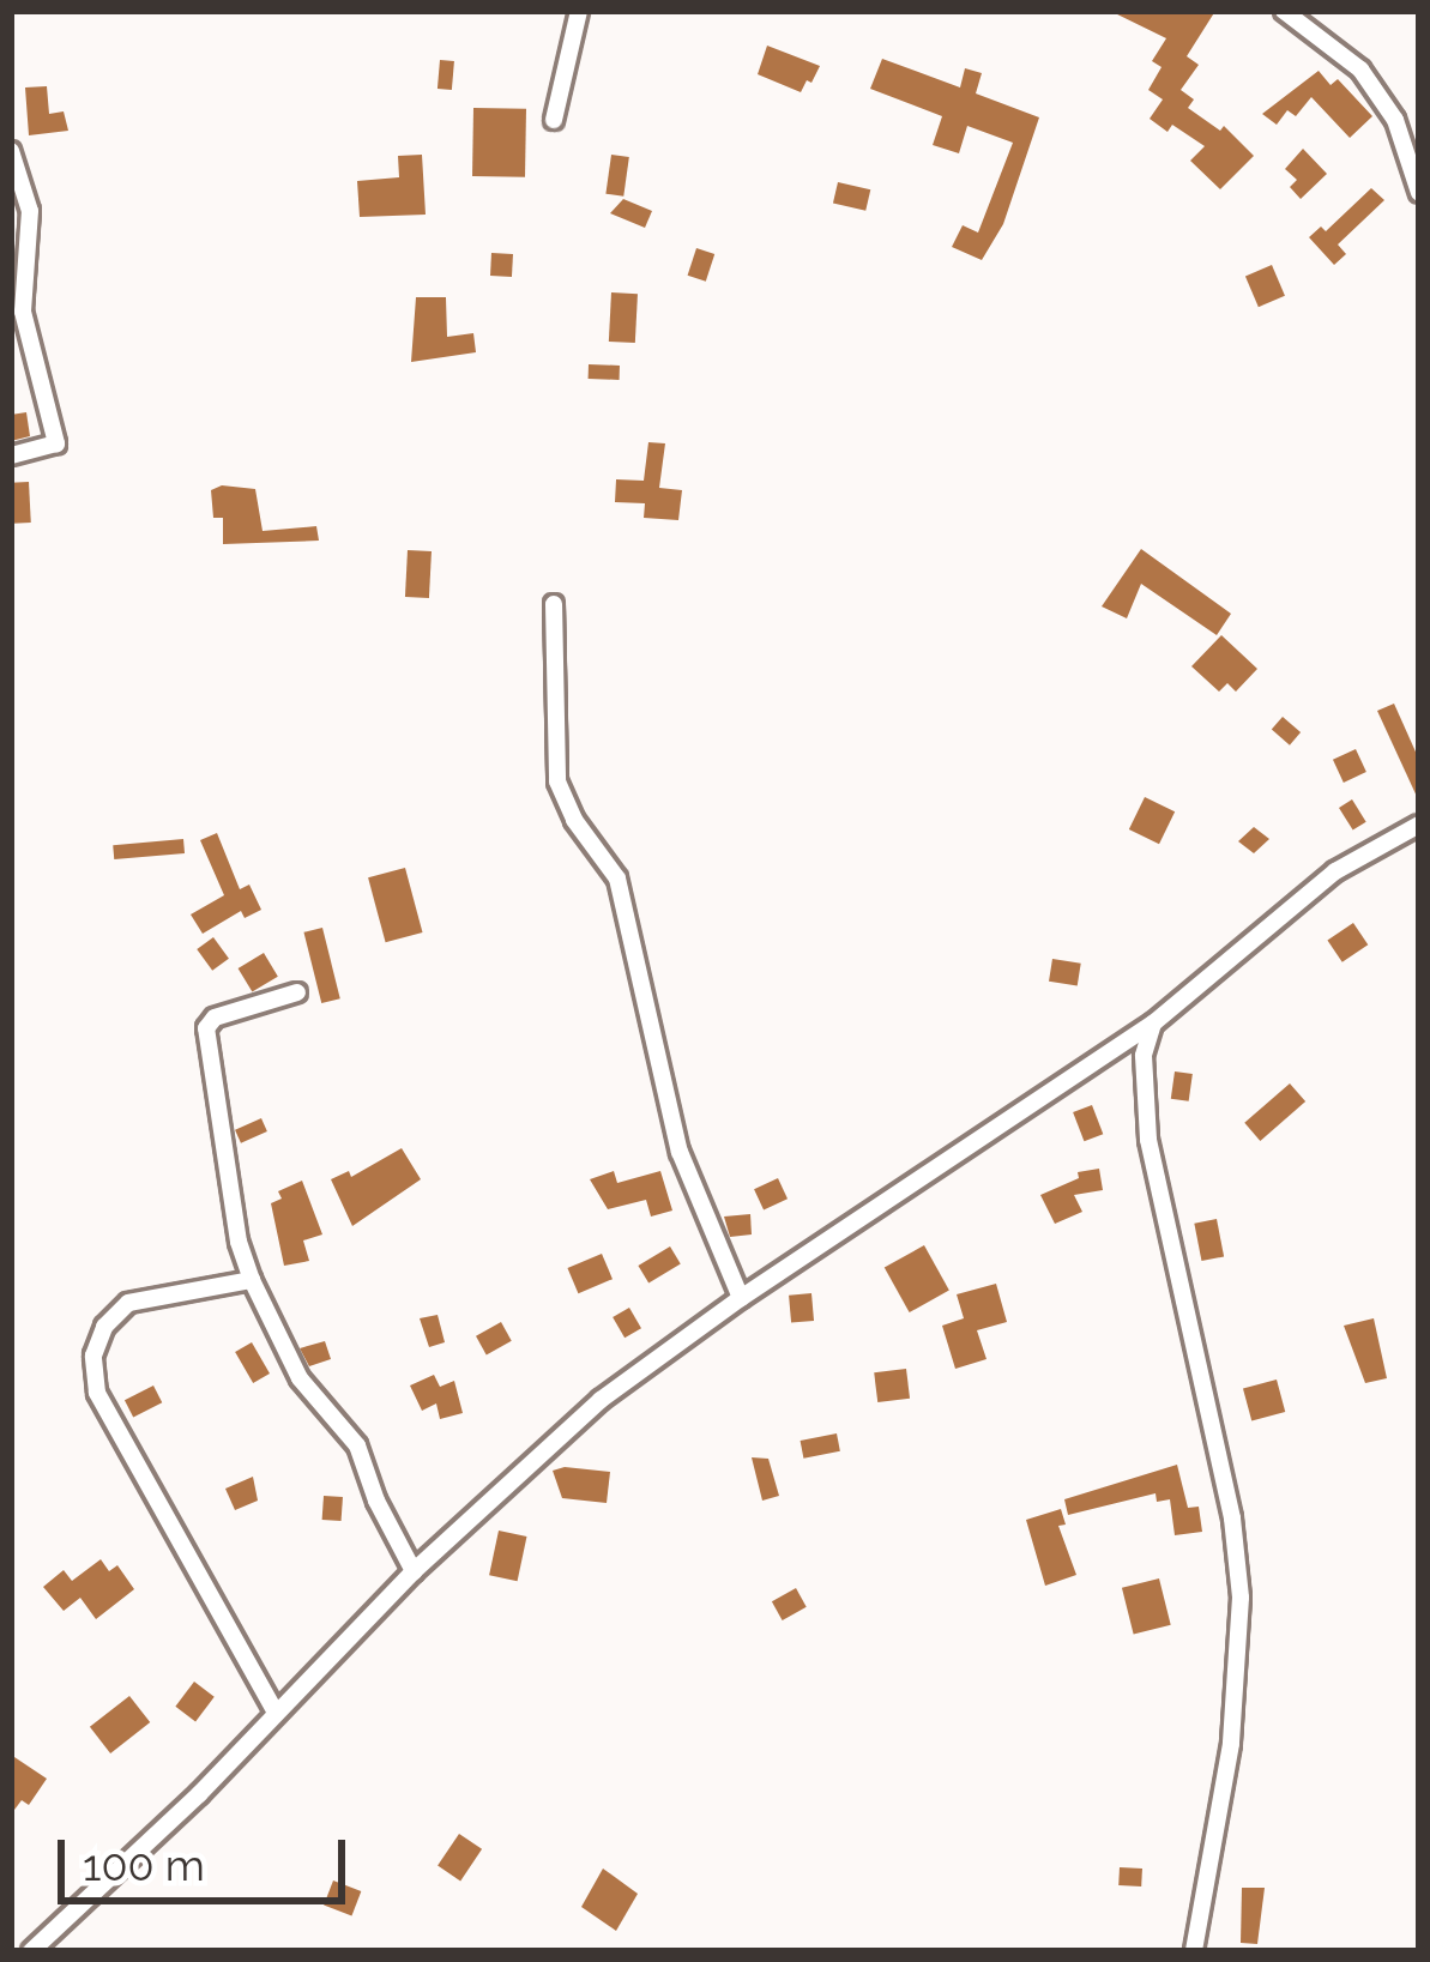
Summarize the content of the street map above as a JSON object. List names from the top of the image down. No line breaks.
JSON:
{"scale_bar":"100 m"}
